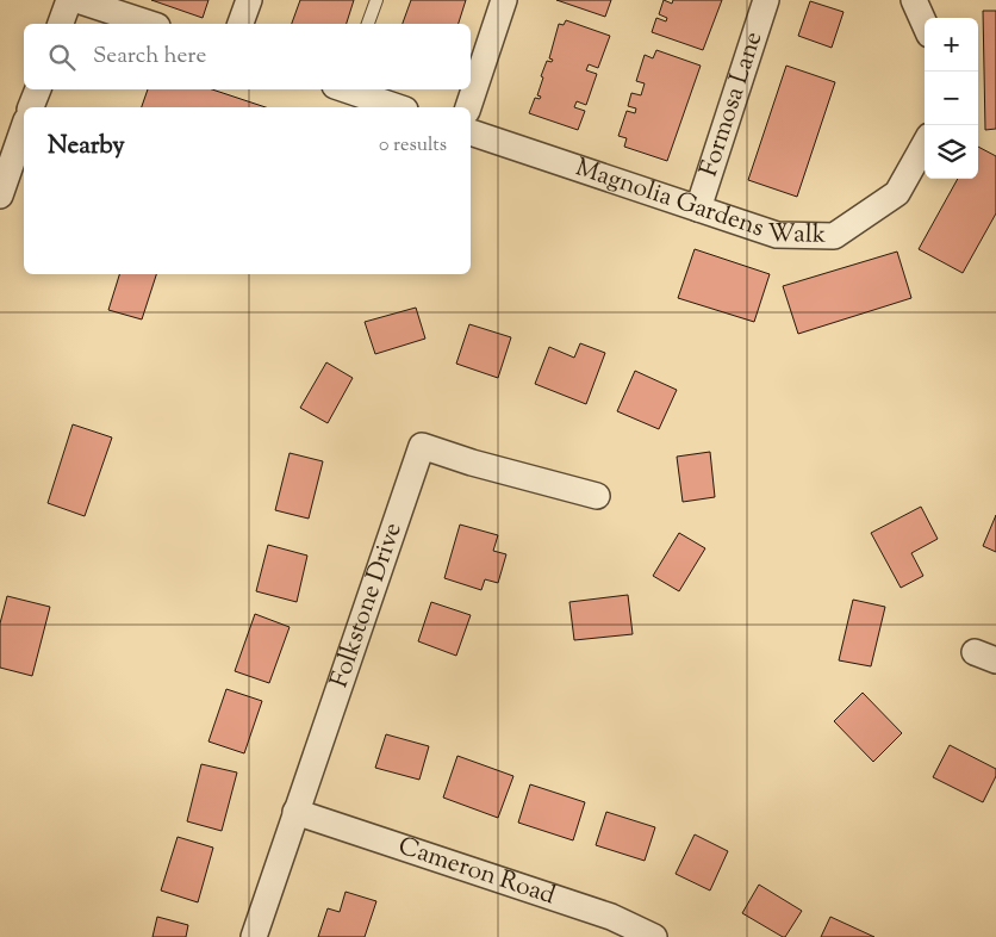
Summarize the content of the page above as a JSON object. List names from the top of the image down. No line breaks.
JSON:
{"streets":{"street":["Formosa Lane","Magnolia Gardens Walk","Folkstone Drive","Cameron Road"]},"crossings":[["Formosa Lane","Magnolia Gardens Walk"],["Folkstone Drive","Cameron Road"]],"page":{"map_buttons":["+","−"],"search":"Search here","heading":["Nearby","0 results"]}}
